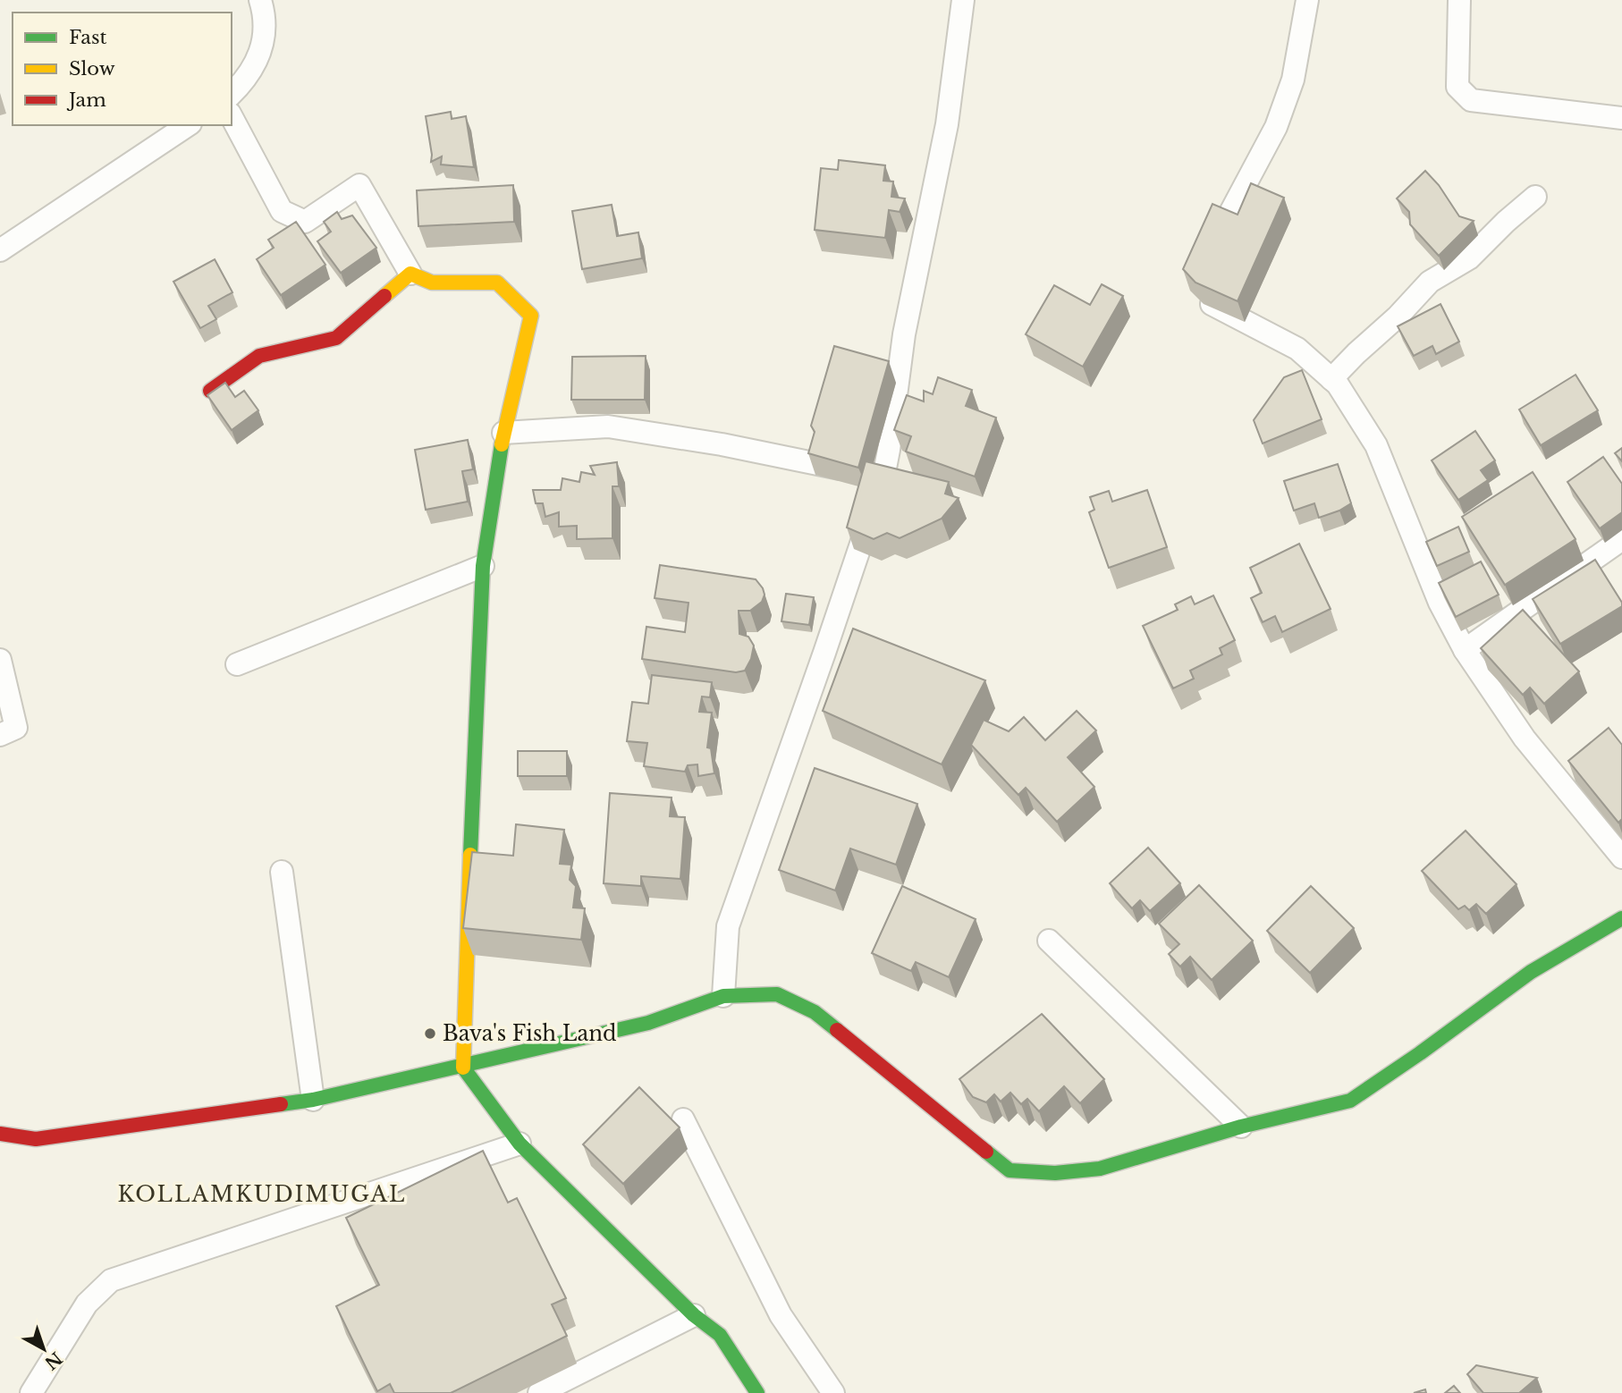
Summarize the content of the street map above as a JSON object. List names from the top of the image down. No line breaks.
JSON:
{"districts":["KOLLAMKUDIMUGAL"],"places":["Bava's Fish Land"],"legend":["Fast","Slow","Jam"],"north":"bottom right"}
